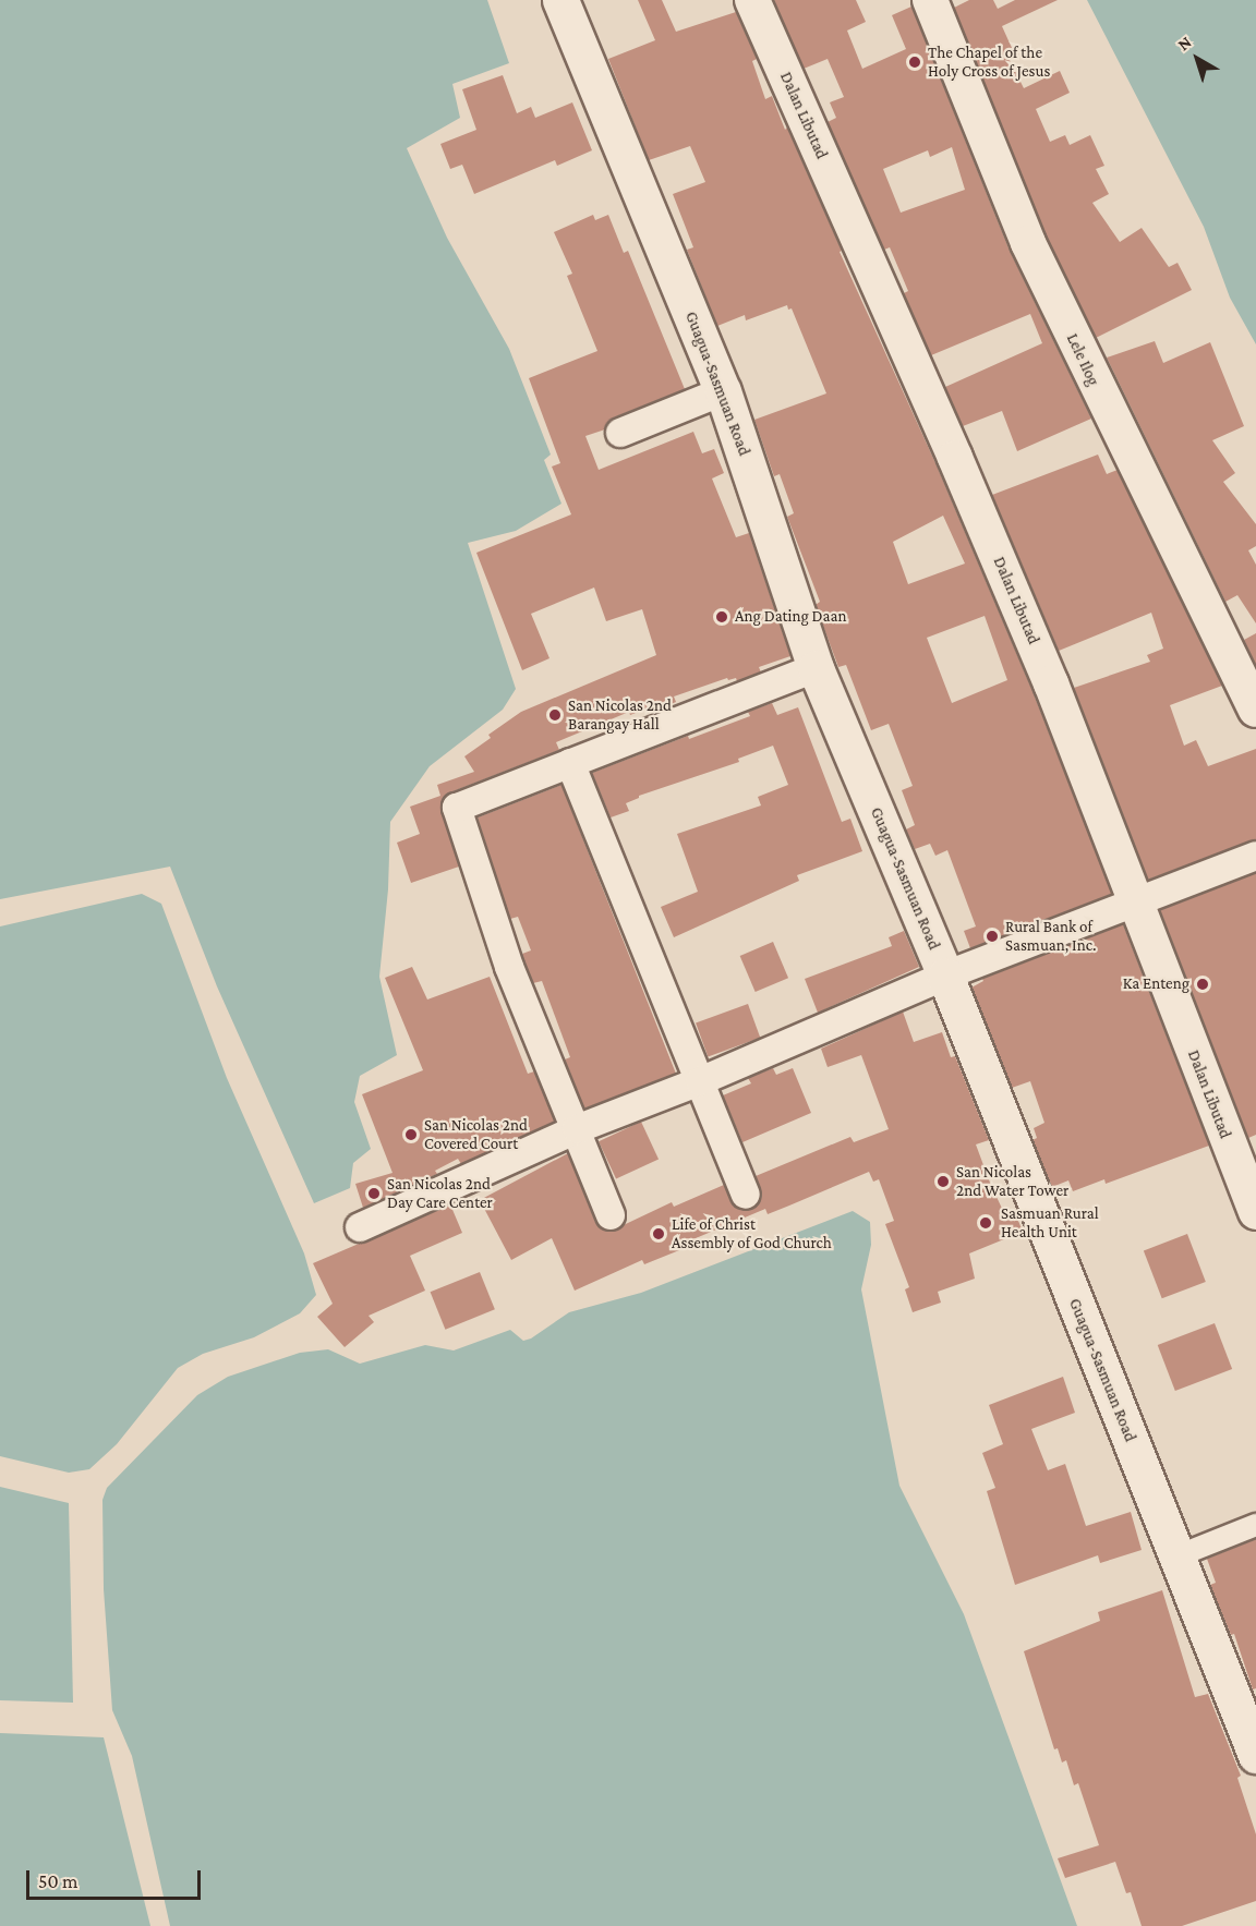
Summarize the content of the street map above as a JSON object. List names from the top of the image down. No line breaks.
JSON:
{"streets":{"main road":["Guagua-Sasmuan Road"],"street":["Dalan Libutad","Lele Ilog"]},"places":["The Chapel of the Holy Cross of Jesus","Ang Dating Daan","San Nicolas 2nd Barangay Hall","Rural Bank of Sasmuan, Inc.","Ka Enteng","San Nicolas 2nd Covered Court","San Nicolas 2nd Water Tower","San Nicolas 2nd Day Care Center","Sasmuan Rural Health Unit","Life of Christ Assembly of God Church"],"scale_bar":"50 m","north":"top left"}
